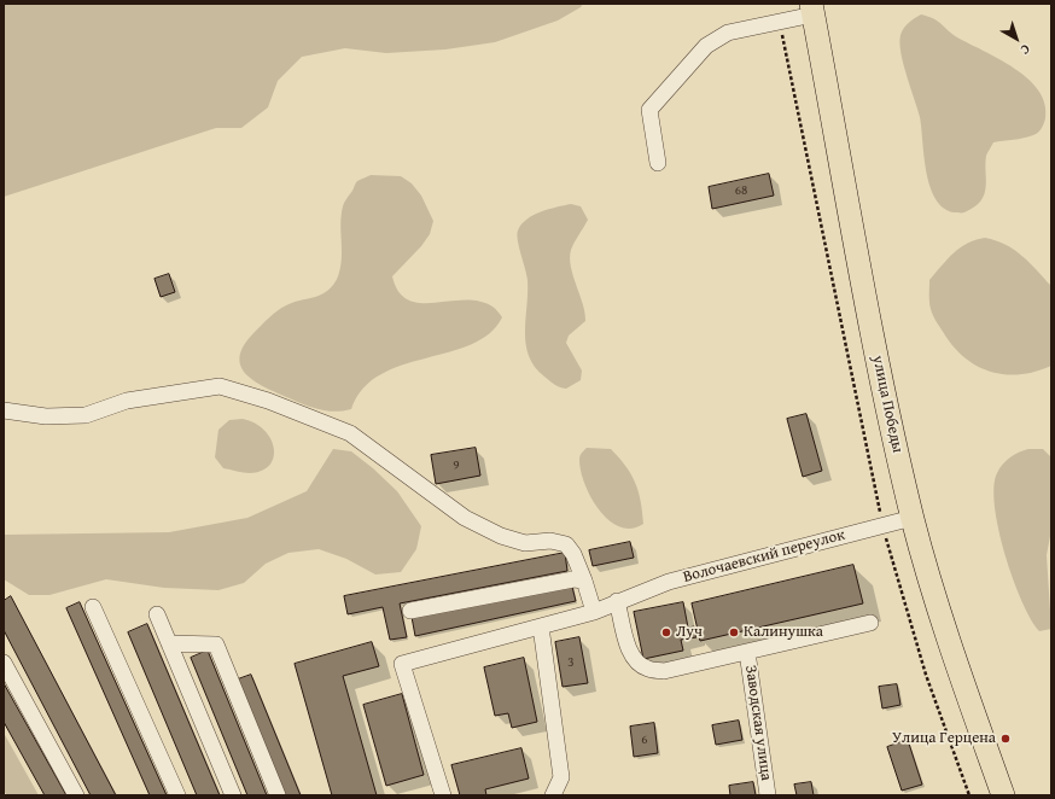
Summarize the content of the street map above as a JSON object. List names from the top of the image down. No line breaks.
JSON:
{"streets":{"highway":["улица Победы"],"street":["Волочаевский переулок","Заводская улица"]},"crossings":[["улица Победы","Волочаевский переулок"]],"places":["Луч","Калинушка","Улица Герцена"],"house_numbers":["68","9","3","6"],"north":"bottom right"}
